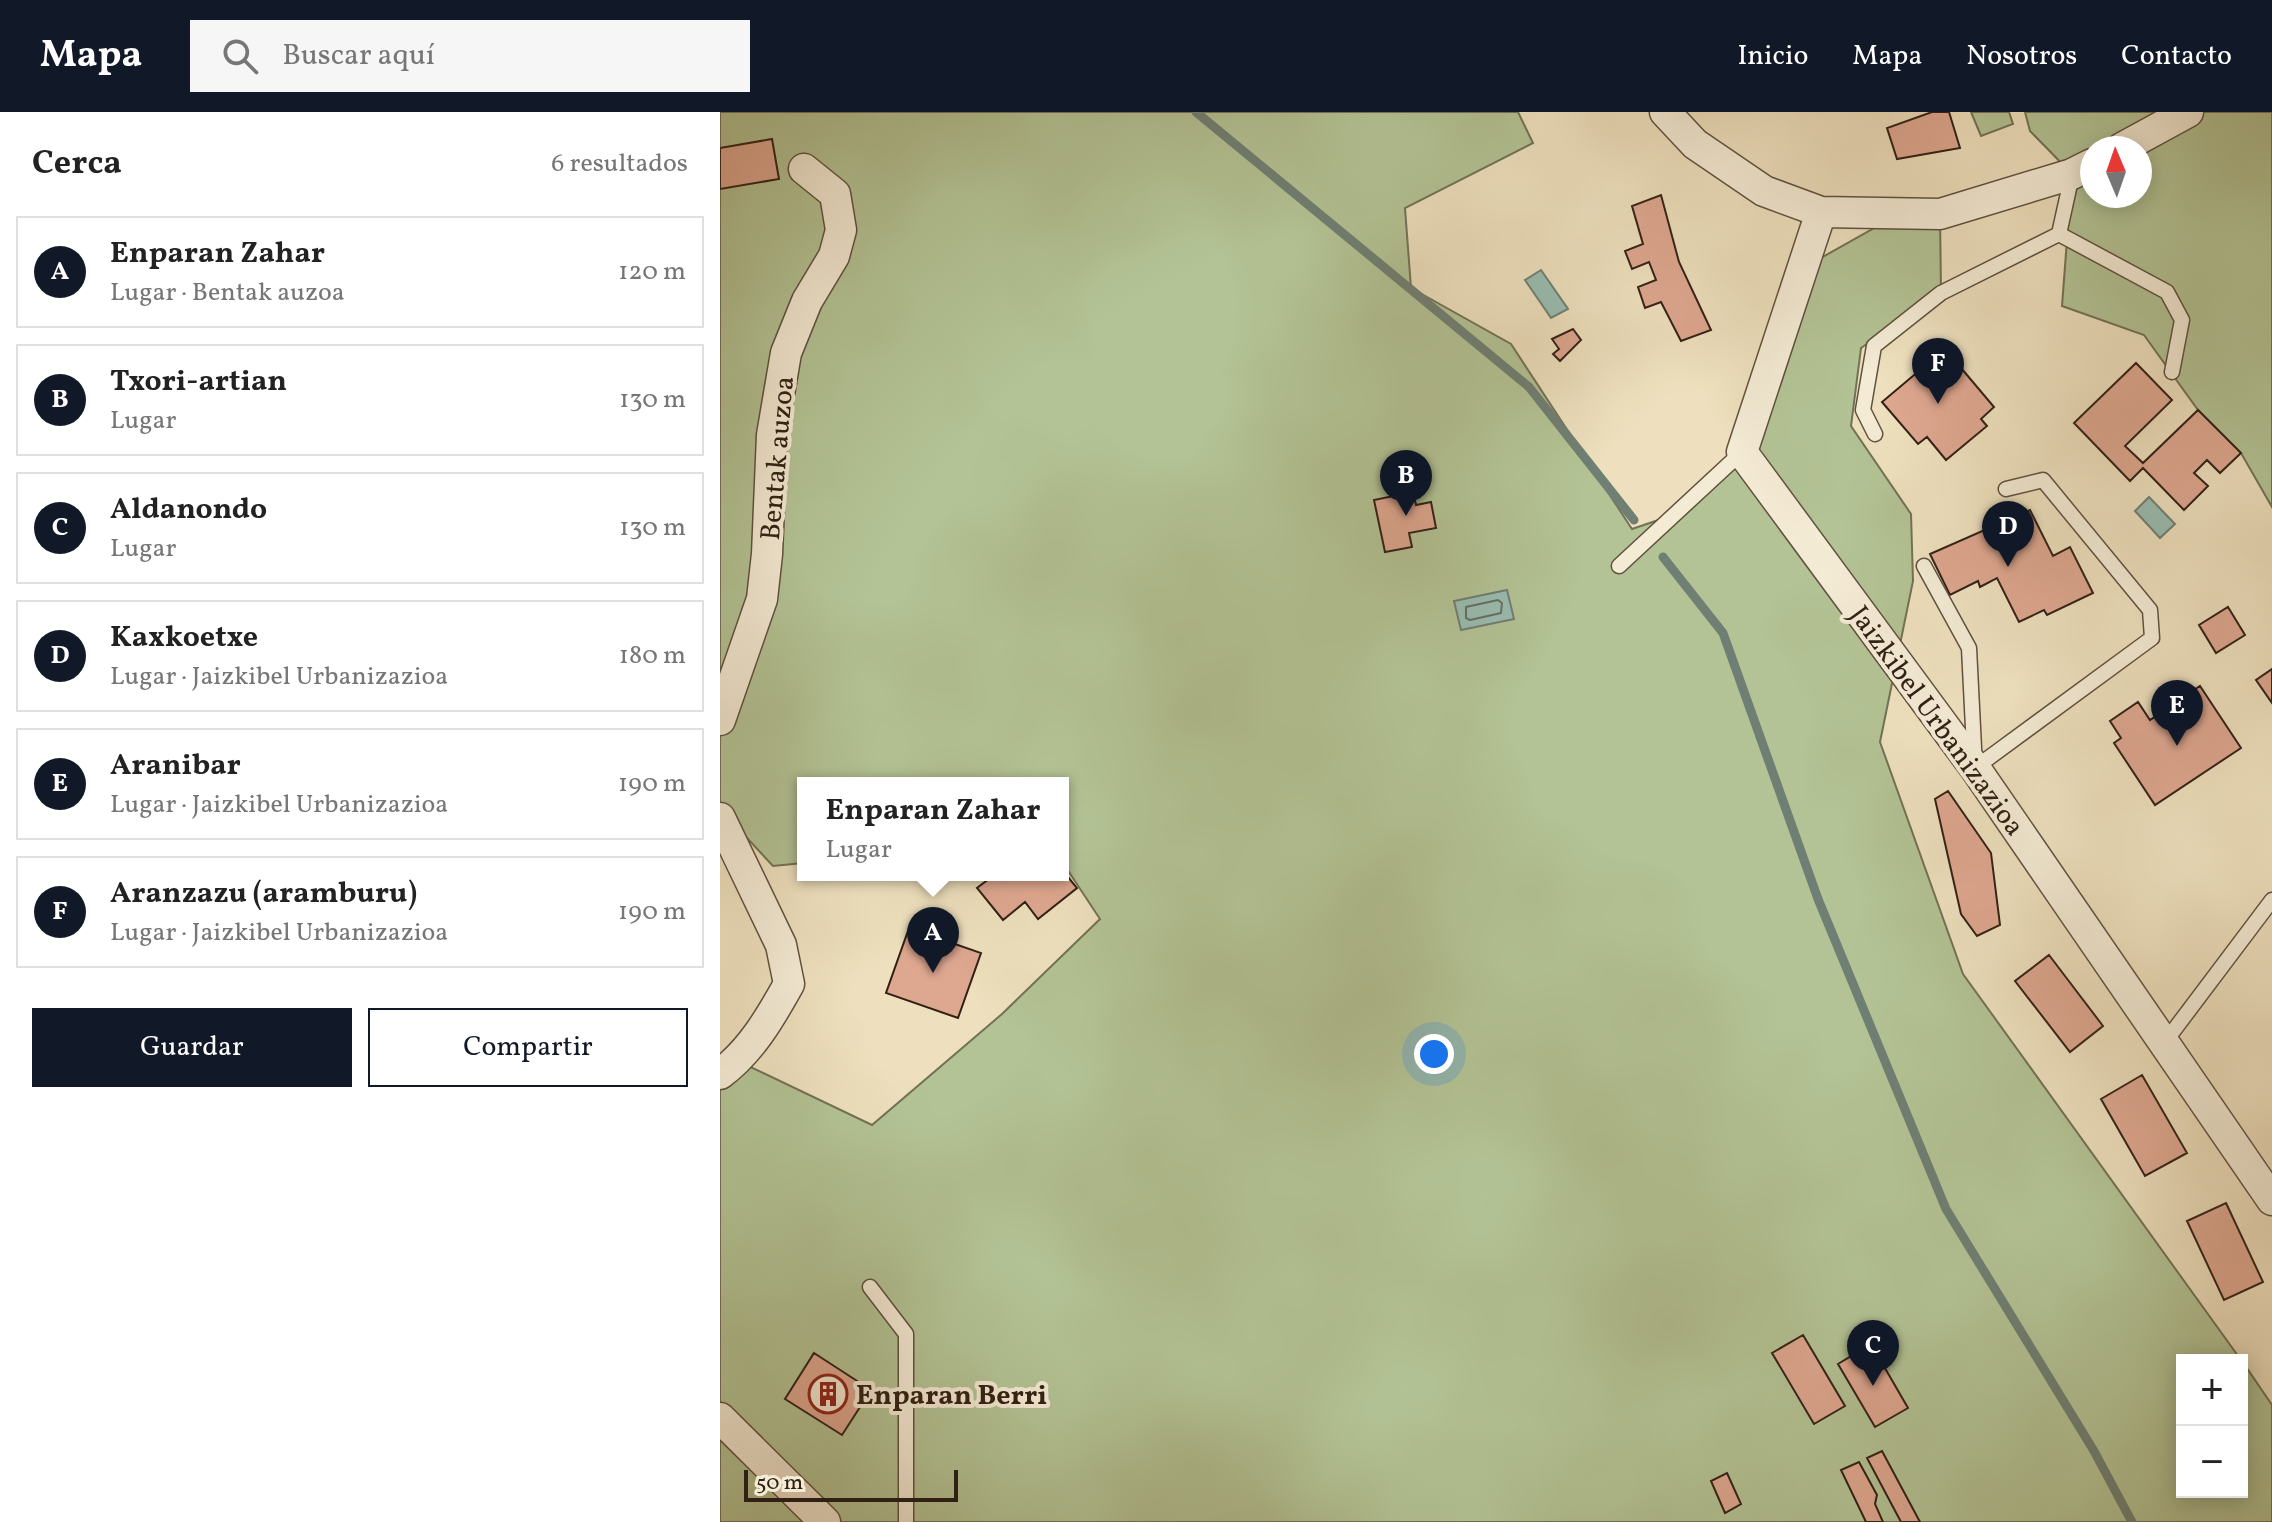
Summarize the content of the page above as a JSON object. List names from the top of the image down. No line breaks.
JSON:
{"streets":{"street":["Bentak auzoa","Jaizkibel Urbanizazioa"]},"places":{"building":["Enparan Berri"]},"scale_bar":"50 m","north":"top","page":{"header":"Mapa","search":"Buscar aquí","nav":["Inicio","Mapa","Nosotros","Contacto"],"heading":["Cerca","6 resultados"],"list":[{"mark":"A","name":"Enparan Zahar","note":"Lugar · Bentak auzoa","value":"120 m"},{"mark":"B","name":"Txori-artian","note":"Lugar","value":"130 m"},{"mark":"C","name":"Aldanondo","note":"Lugar","value":"130 m"},{"mark":"D","name":"Kaxkoetxe","note":"Lugar · Jaizkibel Urbanizazioa","value":"180 m"},{"mark":"E","name":"Aranibar","note":"Lugar · Jaizkibel Urbanizazioa","value":"190 m"},{"mark":"F","name":"Aranzazu (aramburu)","note":"Lugar · Jaizkibel Urbanizazioa","value":"190 m"}],"pins":["F","B","D","E","A","C"],"popup":["Enparan Zahar","Lugar"],"buttons":["Guardar","Compartir"],"map_buttons":["+","−"],"scale":"50 m"}}
